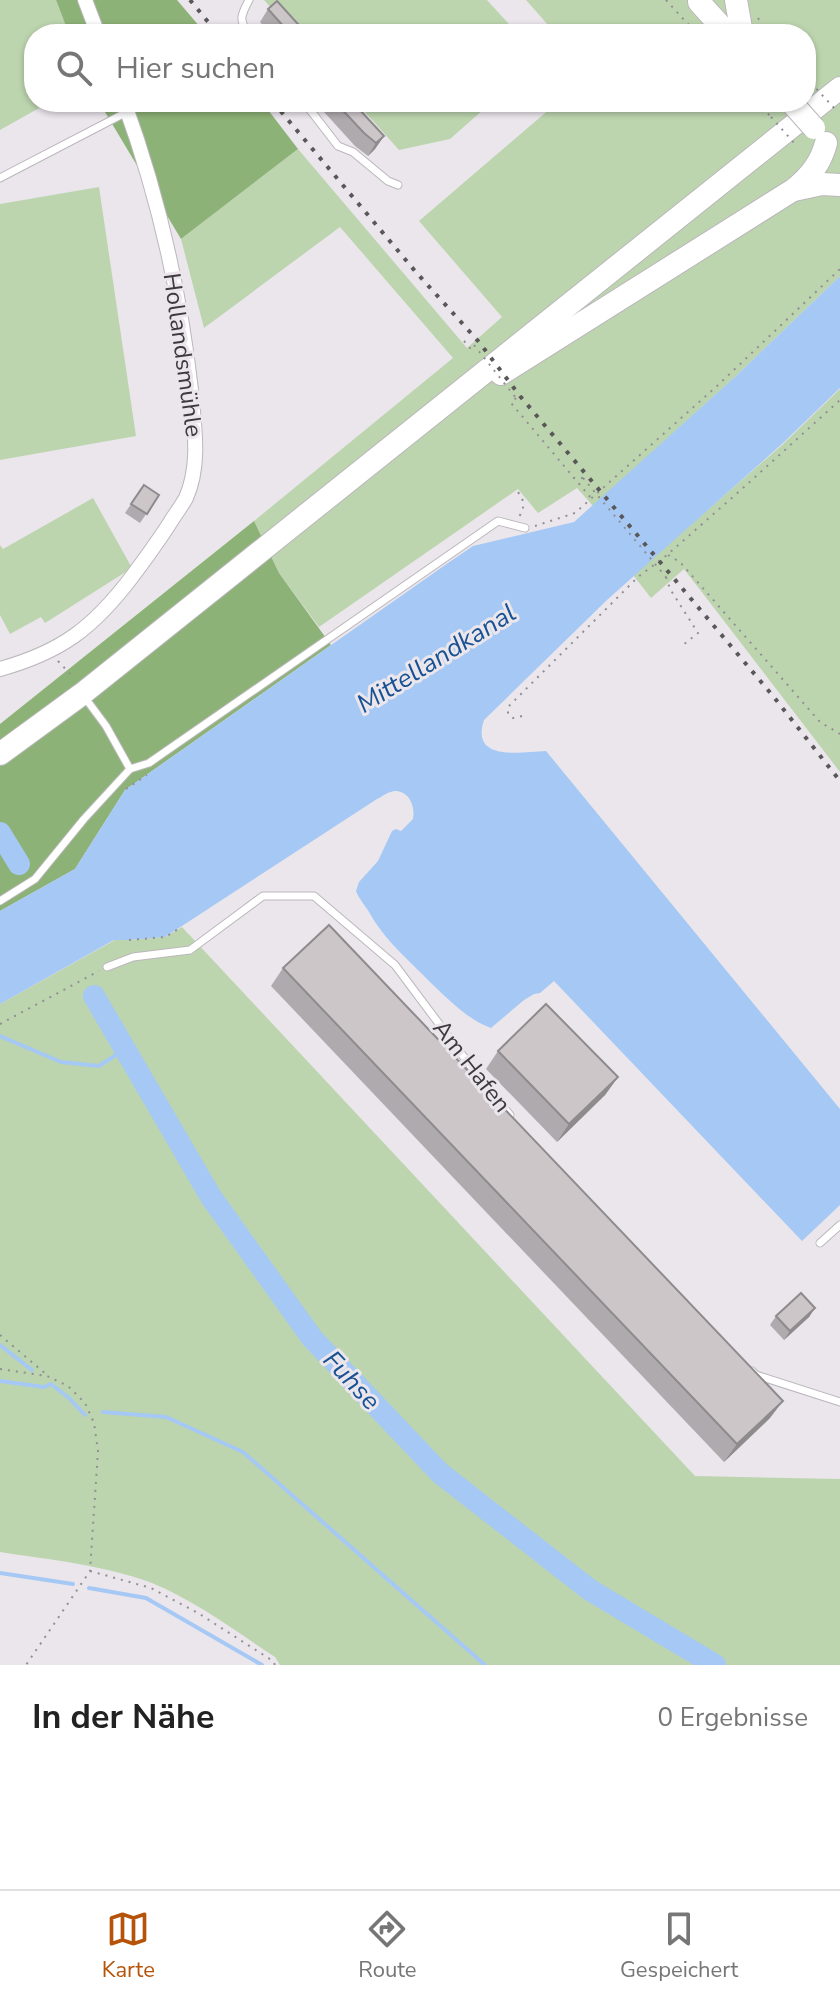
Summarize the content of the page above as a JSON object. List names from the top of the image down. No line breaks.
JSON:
{"streets":{"street":["Hollandsmühle"],"lane":["Am Hafen"]},"water":["Mittellandkanal","Fuhse"],"page":{"search":"Hier suchen","heading":["In der Nähe","0 Ergebnisse"],"nav":["Karte","Route","Gespeichert"]}}
